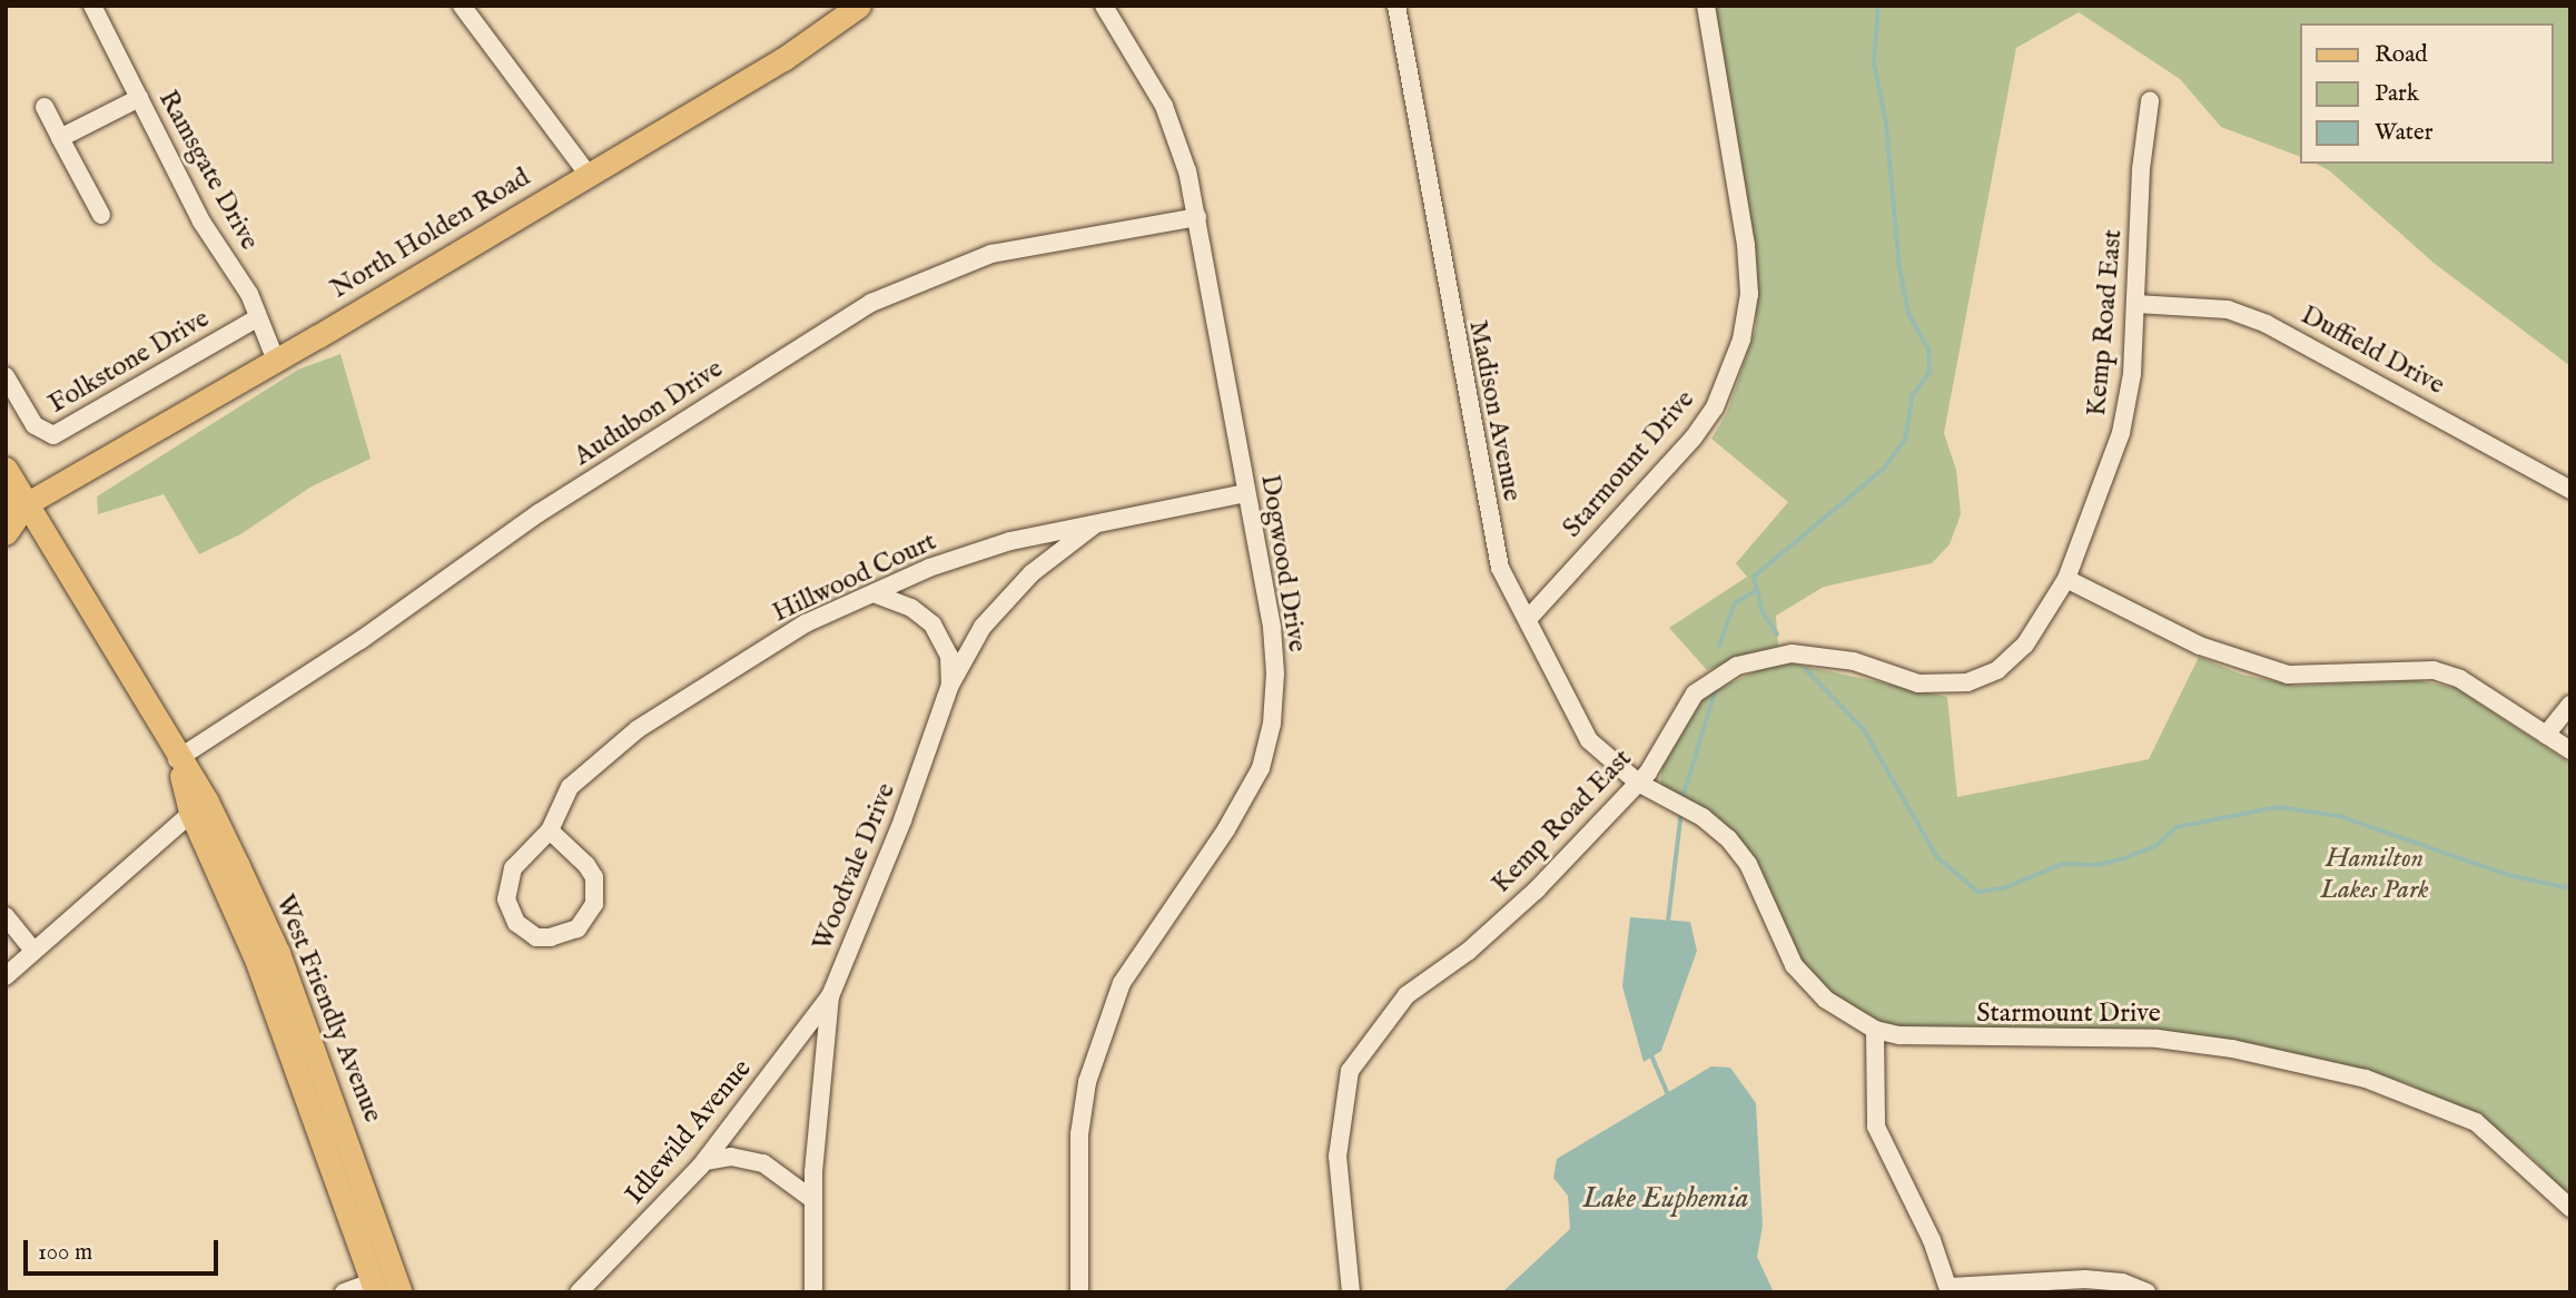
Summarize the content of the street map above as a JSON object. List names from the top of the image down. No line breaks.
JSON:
{"streets":{"main road":["North Holden Road","West Friendly Avenue"],"street":["Ramsgate Drive","Kemp Road East","Duffield Drive","Folkstone Drive","Madison Avenue","Audubon Drive","Starmount Drive","Dogwood Drive","Hillwood Court","Woodvale Drive","Idlewild Avenue"]},"crossings":[["Ramsgate Drive","North Holden Road"],["Ramsgate Drive","Folkstone Drive"],["North Holden Road","West Friendly Avenue"],["Kemp Road East","Duffield Drive"],["Kemp Road East","Madison Avenue"],["Kemp Road East","Starmount Drive"],["Madison Avenue","Starmount Drive"],["Audubon Drive","Dogwood Drive"],["Audubon Drive","West Friendly Avenue"],["Dogwood Drive","Hillwood Court"],["Hillwood Court","Woodvale Drive"],["Woodvale Drive","Idlewild Avenue"]],"water":["Lake Euphemia"],"parks":["Hamilton Lakes Park"],"legend":["Road","Park","Water"],"scale_bar":"100 m"}
